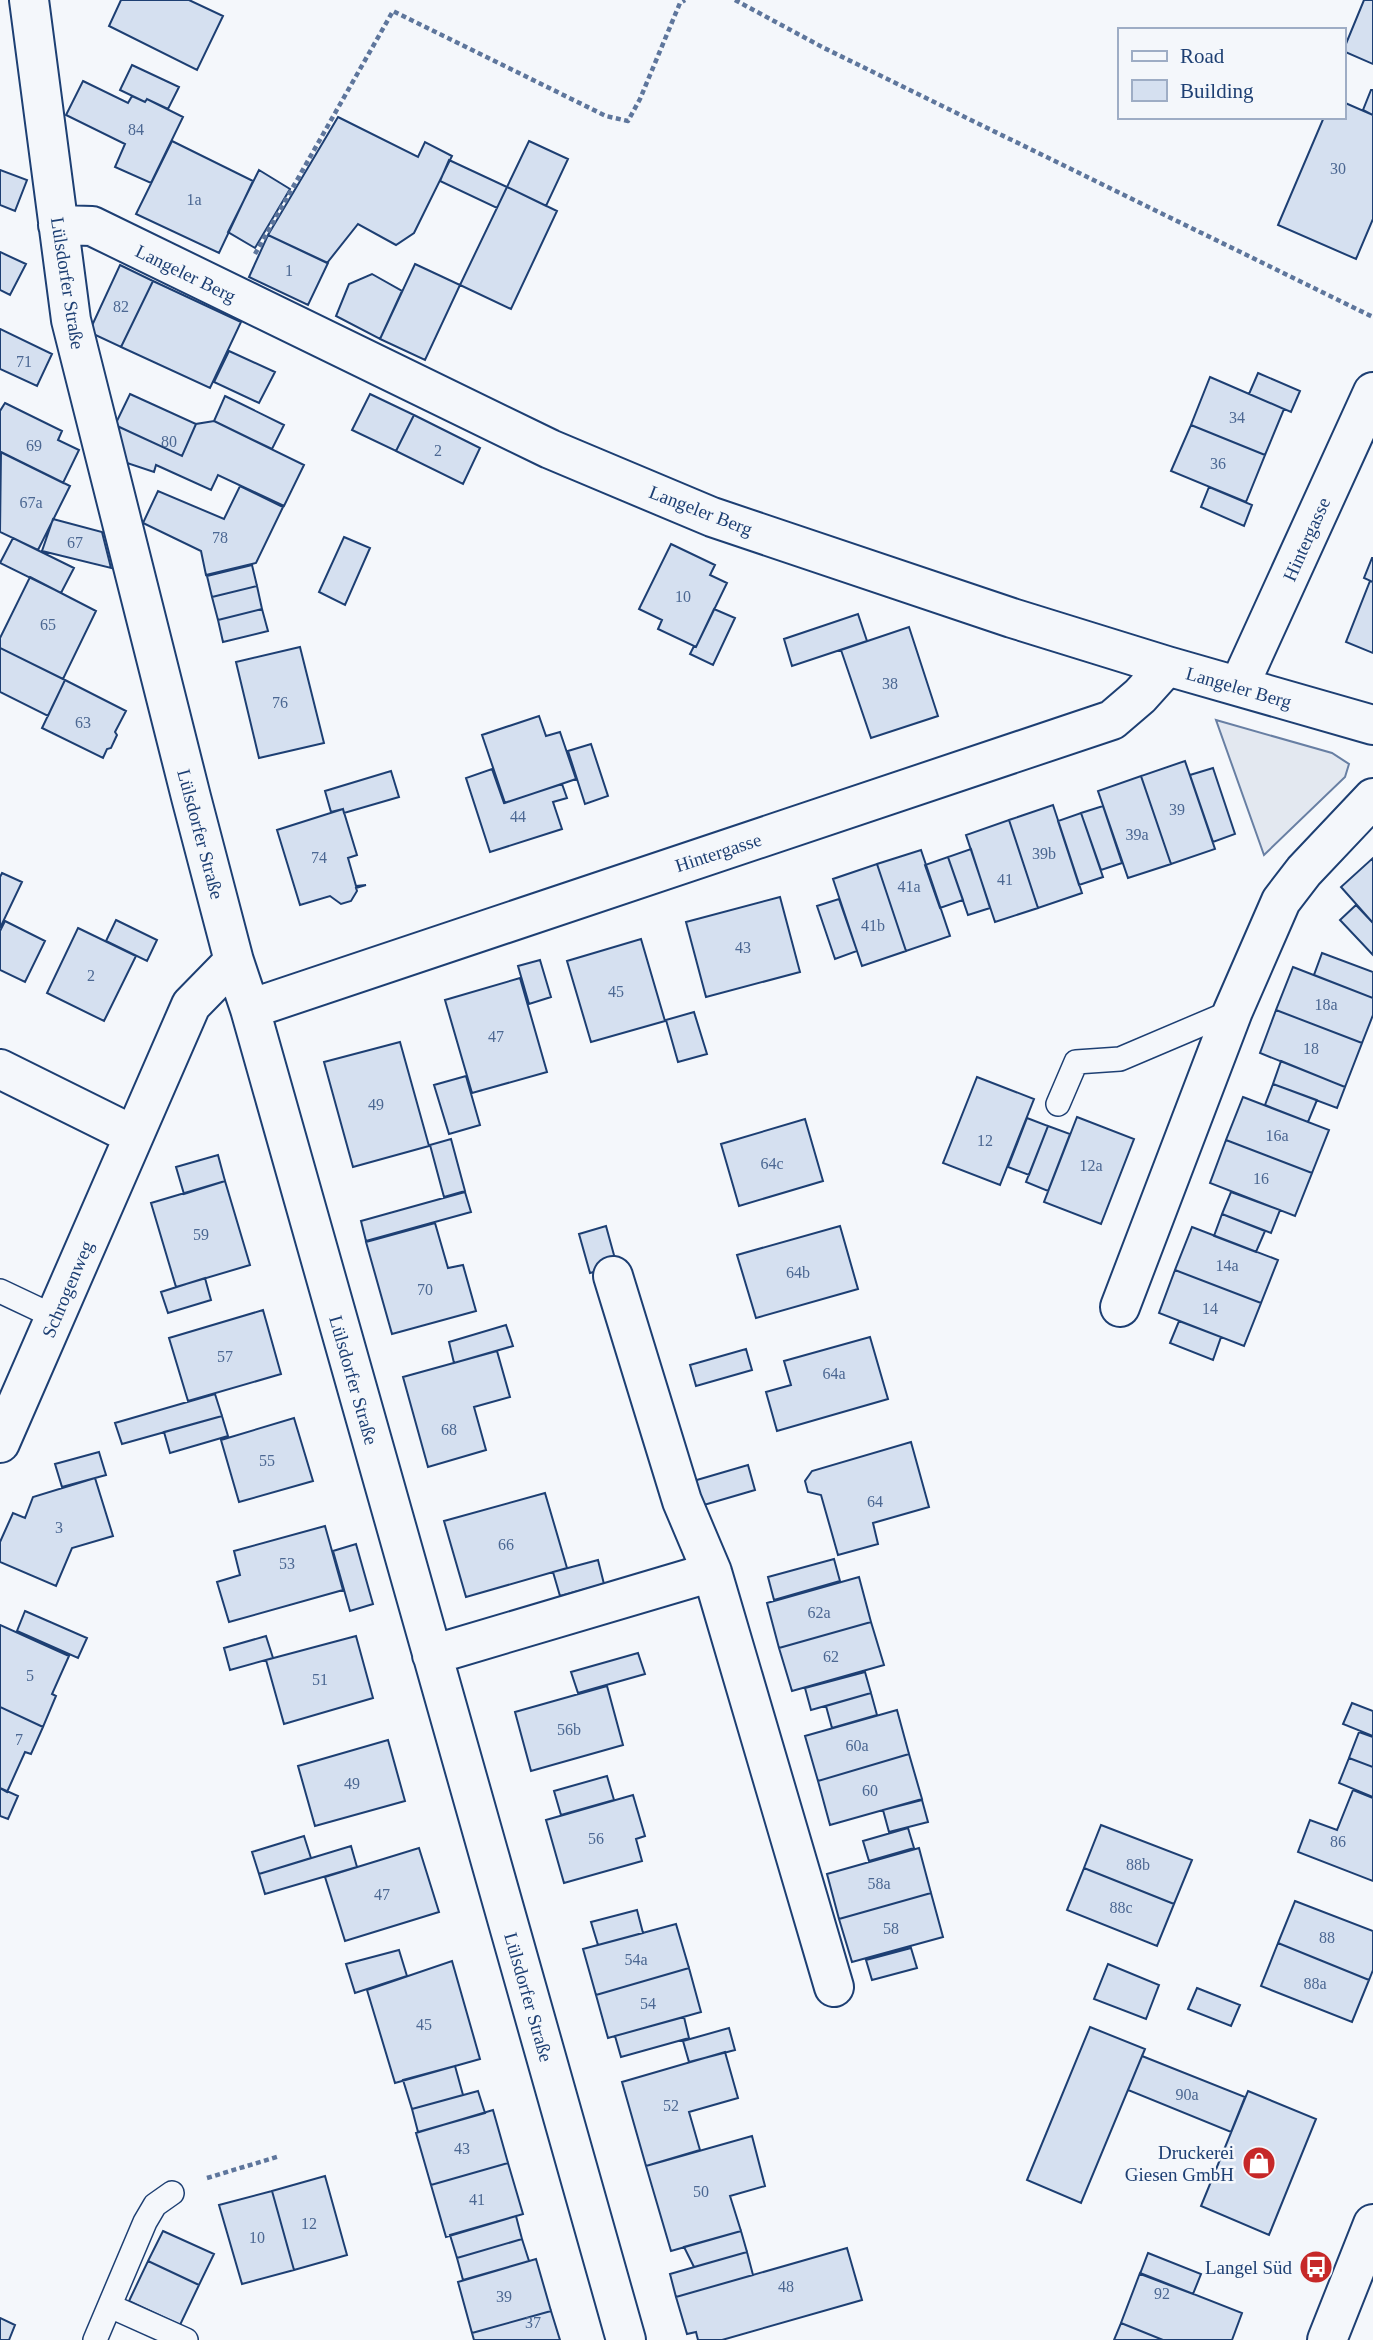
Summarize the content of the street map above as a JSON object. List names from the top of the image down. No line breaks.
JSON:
{"streets":{"street":["Langeler Berg","Lülsdorfer Straße","Hintergasse","Schrogenweg"]},"crossings":[["Langeler Berg","Lülsdorfer Straße"],["Langeler Berg","Hintergasse"],["Lülsdorfer Straße","Hintergasse"],["Lülsdorfer Straße","Schrogenweg"]],"places":{"shop":["Druckerei Giesen GmbH"],"bus stop":["Langel Süd"]},"house_numbers":["84","30","1a","1","82","71","34","80","69","2","36","67a","78","67","10","65","38","76","63","39","44","39a","39b","74","41","41a","41b","43","2","45","18a","47","18","49","16a","12","64c","12a","16","59","14a","64b","70","14","57","64a","68","55","64","3","66","53","62a","62","5","51","56b","7","60a","49","60","56","86","88b","58a","47","88c","58","88","54a","88a","54","45","90a","52","43","50","41","12","10","48","92","39","37"],"legend":["Road","Building"]}
